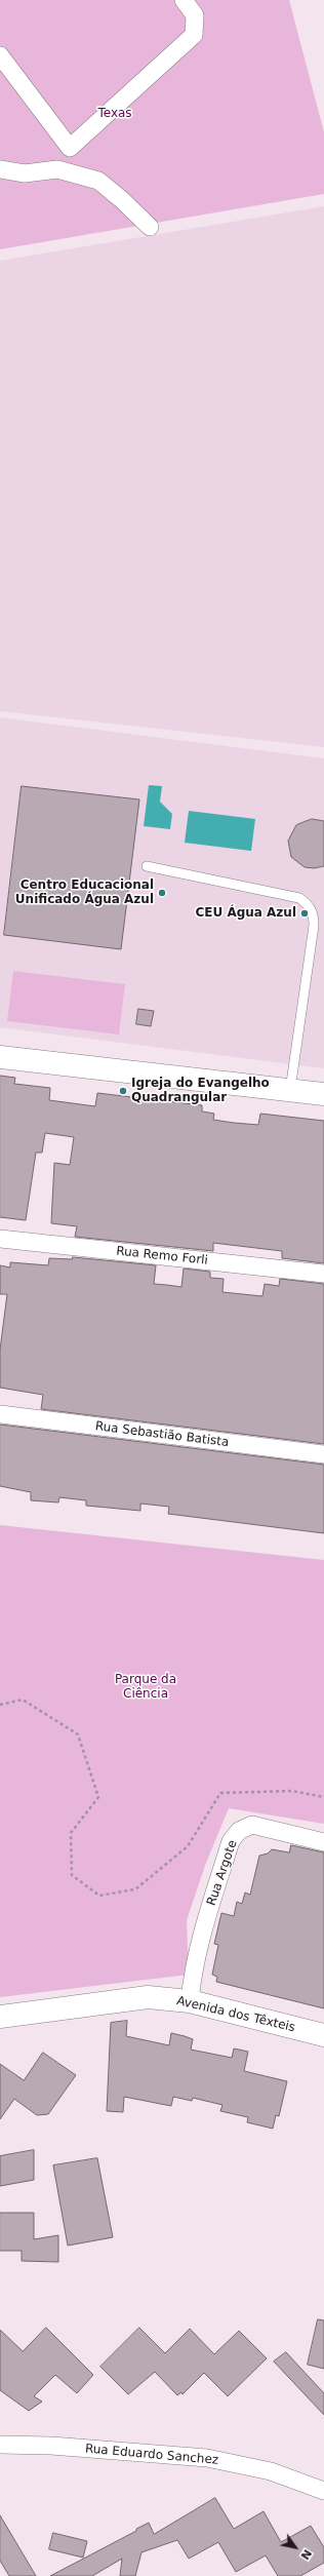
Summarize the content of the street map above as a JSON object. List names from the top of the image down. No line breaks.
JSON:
{"streets":{"main road":["Avenida dos Têxteis"],"street":["Rua Remo Forli","Rua Sebastião Batista","Rua Argote","Rua Eduardo Sanchez"]},"crossings":[["Rua Argote","Avenida dos Têxteis"]],"parks":["Texas","Parque da Ciência"],"places":["Centro Educacional Unificado Água Azul","CEU Água Azul","Igreja do Evangelho Quadrangular"],"north":"bottom right"}
